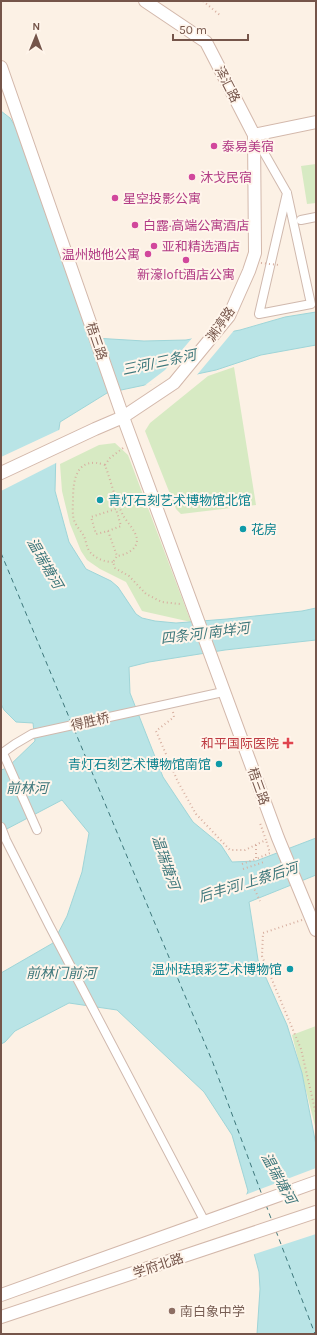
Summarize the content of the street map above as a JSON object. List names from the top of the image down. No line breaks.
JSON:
{"streets":{"street":["泽汇路","渊渟路","梧三路","得胜桥","学府北路"]},"crossings":[["泽汇路","渊渟路"],["渊渟路","梧三路"],["梧三路","得胜桥"]],"water":["三河/三条河","温瑞塘河","四条河/南垟河","前林河","后丰河/上蔡后河","前林门前河"],"places":{"other":["泰易美宿","沐戈民宿","星空投影公寓","白露·高端公寓酒店","亚和精选酒店","温州她他公寓","新濠loft酒店公寓","青灯石刻艺术博物馆北馆","花房","青灯石刻艺术博物馆南馆","温州珐琅彩艺术博物馆","南白象中学"],"health":["和平国际医院"]},"scale_bar":"50 m","north":"top"}
